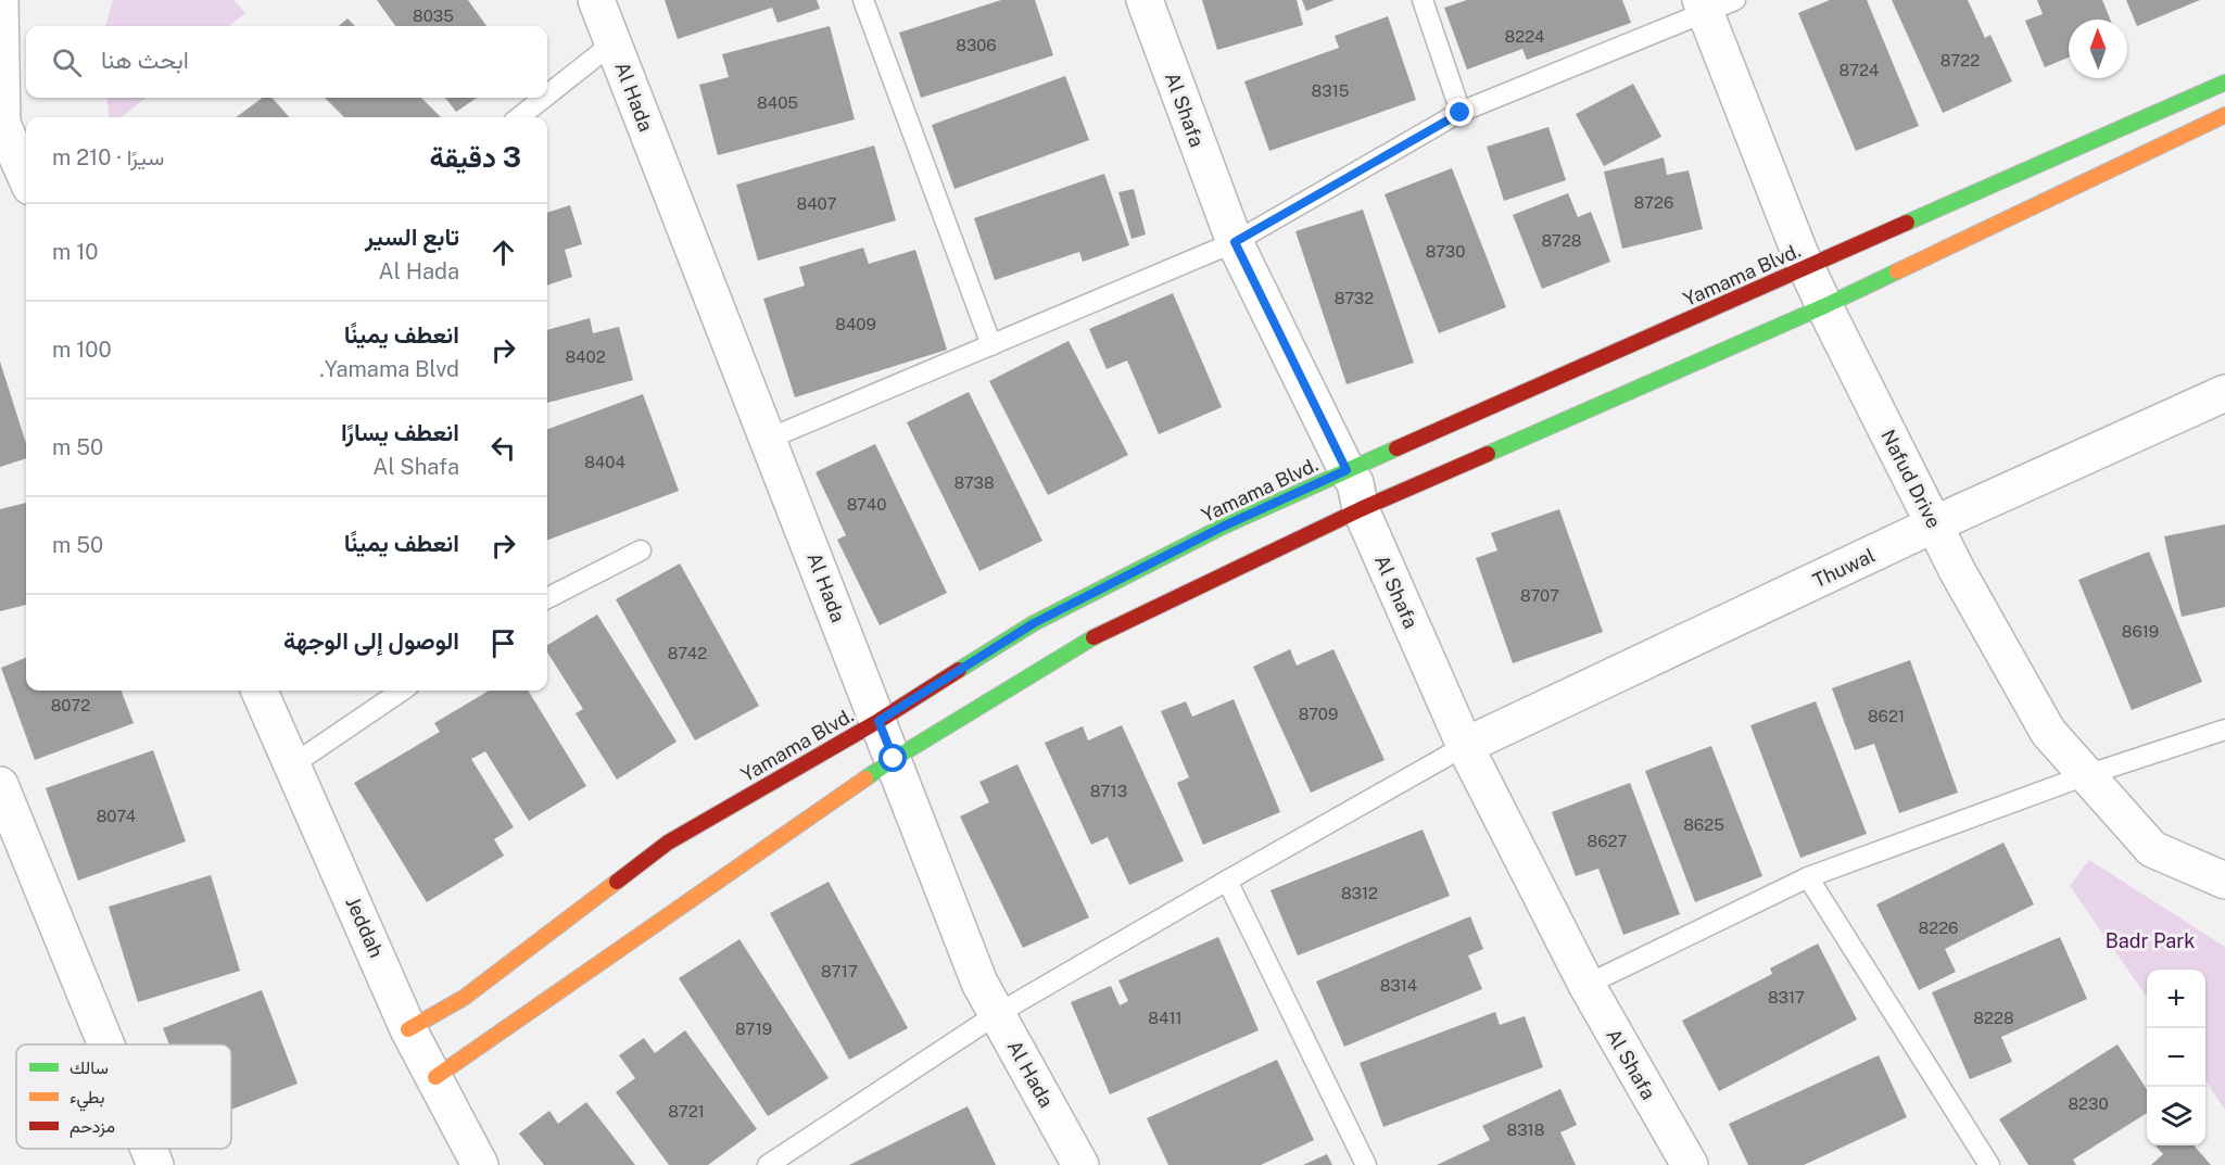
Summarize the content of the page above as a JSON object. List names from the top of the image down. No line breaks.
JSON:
{"streets":{"main road":["Yamama Blvd."],"street":["Al Hada","Al Shafa","Nafud Drive","Thuwal","Jeddah"]},"crossings":[["Al Hada","Yamama Blvd."],["Al Shafa","Yamama Blvd."],["Al Shafa","Thuwal"],["Yamama Blvd.","Nafud Drive"],["Yamama Blvd.","Jeddah"],["Nafud Drive","Thuwal"]],"parks":["Badr Park"],"house_numbers":["8035","8224","8306","8722","8724","8315","8405","8726","8407","8728","8730","8732","8409","8402","8404","8738","8740","8707","8619","8742","8072","8709","8621","8713","8074","8625","8627","8312","8226","8717","8314","8317","8411","8228","8719","8230","8721","8318"],"legend":["سالك","بطيء","مزدحم"],"north":"top","page":{"search":"ابحث هنا","heading":["3 دقيقة","سيرًا · 210 m"],"list":[["تابع السير","Al Hada","10 m"],["انعطف يمينًا","Yamama Blvd.","100 m"],["انعطف يسارًا","Al Shafa","50 m"],["انعطف يمينًا","50 m"],"الوصول إلى الوجهة"],"map_buttons":["+","−"]}}
